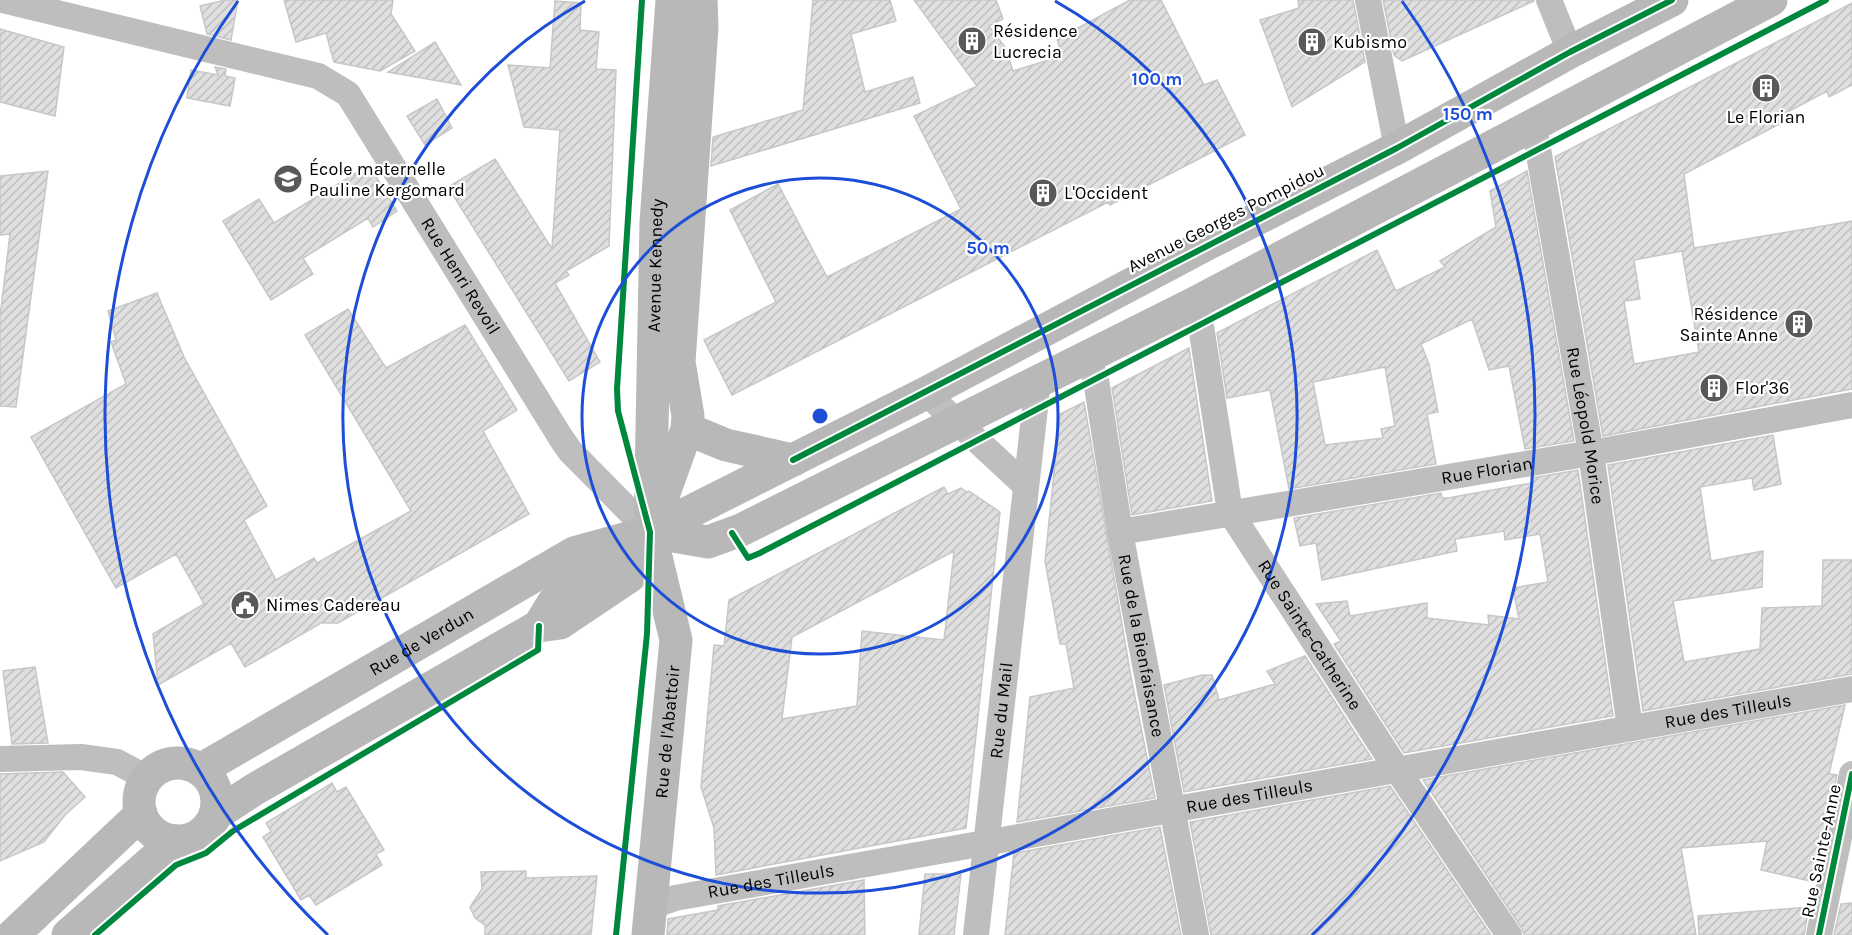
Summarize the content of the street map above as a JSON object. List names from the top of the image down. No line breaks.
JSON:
{"streets":{"main road":["Avenue Georges Pompidou","Avenue Kennedy","Rue de Verdun","Rue de l'Abattoir"],"street":["Rue Henri Revoil","Rue Léopold Morice","Rue Florian","Rue Sainte-Catherine","Rue de la Bienfaisance","Rue du Mail","Rue des Tilleuls","Rue Sainte-Anne"]},"crossings":[["Avenue Georges Pompidou","Avenue Kennedy"],["Avenue Georges Pompidou","Rue Henri Revoil"],["Avenue Georges Pompidou","Rue de Verdun"],["Avenue Georges Pompidou","Rue de l'Abattoir"],["Avenue Kennedy","Rue Henri Revoil"],["Avenue Kennedy","Rue de Verdun"],["Avenue Kennedy","Rue de l'Abattoir"],["Rue Henri Revoil","Rue de Verdun"],["Rue Henri Revoil","Rue de l'Abattoir"],["Rue Léopold Morice","Rue Florian"],["Rue Léopold Morice","Rue des Tilleuls"],["Rue Florian","Rue Sainte-Catherine"],["Rue Florian","Rue de la Bienfaisance"],["Rue Sainte-Catherine","Rue des Tilleuls"],["Rue de Verdun","Rue de l'Abattoir"],["Rue de la Bienfaisance","Rue des Tilleuls"],["Rue du Mail","Rue des Tilleuls"],["Rue des Tilleuls","Rue de l'Abattoir"]],"places":{"building":["Résidence Lucrecia","Kubismo","Le Florian","L'Occident","Résidence Sainte Anne","Flor'36"],"school or university":["École maternelle Pauline Kergomard"],"public building":["Nimes Cadereau"]},"rings":["100 m","150 m","50 m"]}
